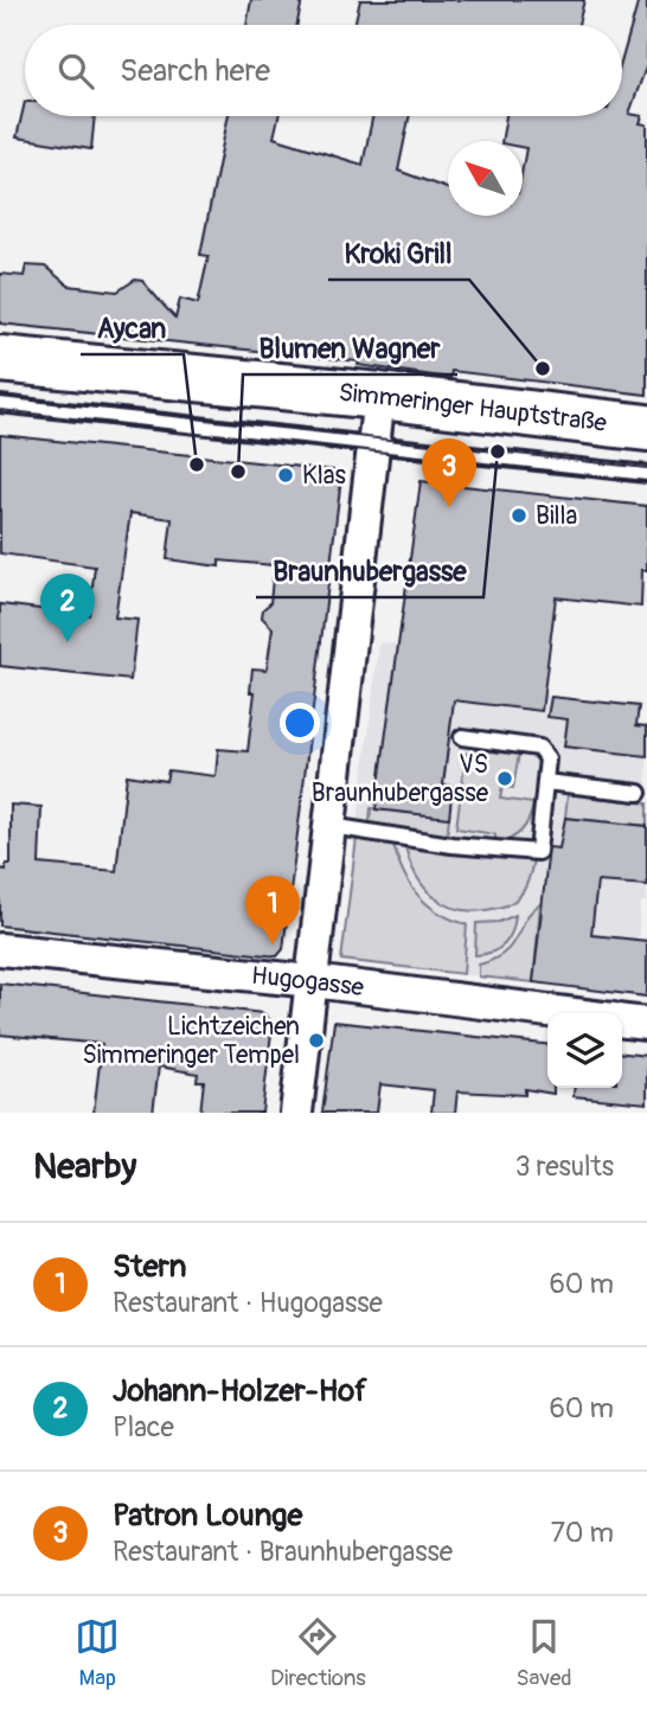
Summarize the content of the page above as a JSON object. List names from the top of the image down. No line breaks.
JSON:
{"streets":{"main road":["Simmeringer Hauptstraße"],"street":["Hugogasse"]},"places":["Kroki Grill","Braunhubergasse","Aycan","Blumen Wagner","Klas","Billa","VS Braunhubergasse","Lichtzeichen Simmeringer Tempel"],"north":"top left","page":{"search":"Search here","pins":["3","2","1"],"heading":["Nearby","3 results"],"list":[{"mark":"1","name":"Stern","note":"Restaurant · Hugogasse","value":"60 m"},{"mark":"2","name":"Johann-Holzer-Hof","note":"Place","value":"60 m"},{"mark":"3","name":"Patron Lounge","note":"Restaurant · Braunhubergasse","value":"70 m"}],"nav":["Map","Directions","Saved"]}}
